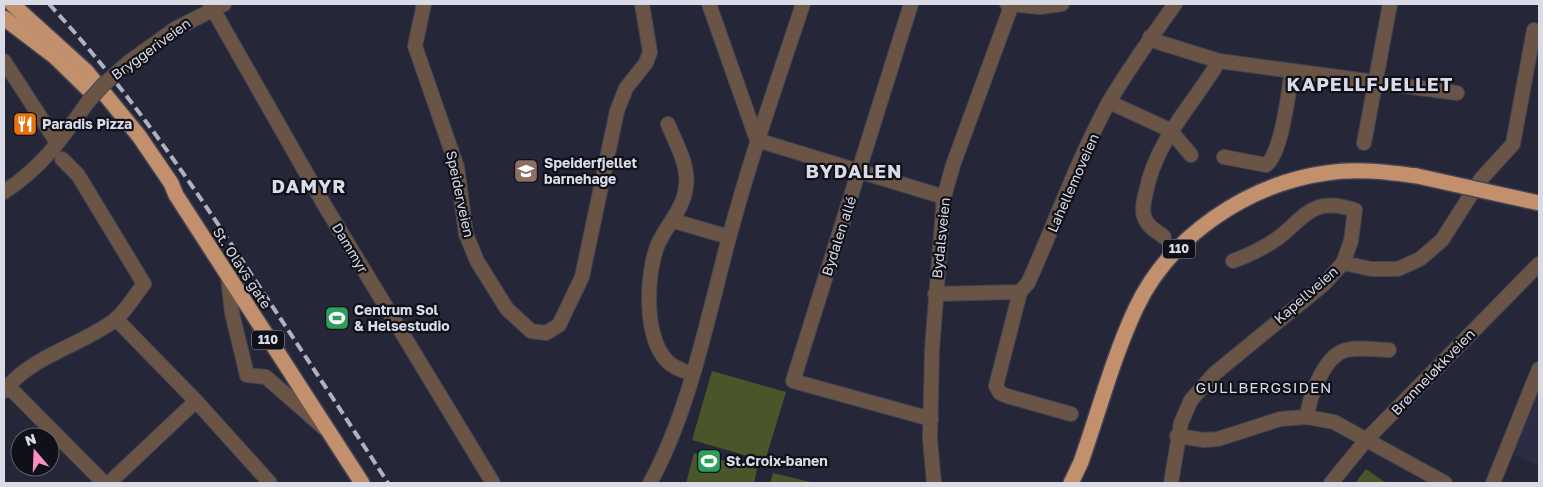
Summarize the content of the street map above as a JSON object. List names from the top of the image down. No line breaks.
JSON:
{"streets":{"highway":["110","St. Olavs gate"],"street":["Bryggeriveien","Lahellemoveien","Speiderveien","Bydalen allé","Bydalsveien","Dammyr","Kapellveien","Brønneløkkveien"]},"crossings":[["Bryggeriveien","Dammyr"],["Bydalen allé","Bydalsveien"],["110","St. Olavs gate"]],"districts":["KAPELLFJELLET","BYDALEN","DAMYR","GULLBERGSIDEN"],"places":{"restaurant":["Paradis Pizza"],"school or university":["Speiderfjellet barnehage"],"sports":["Centrum Sol & Helsestudio","St.Croix-banen"]},"north":"top"}
